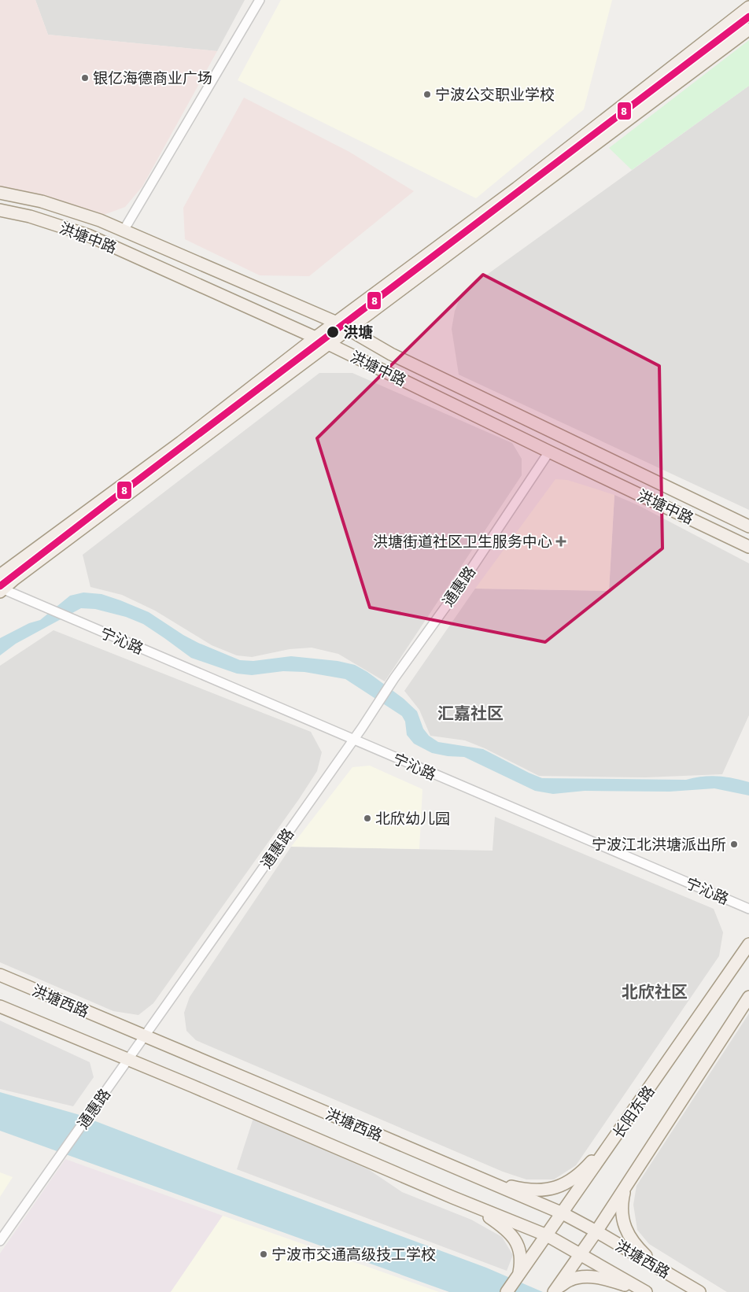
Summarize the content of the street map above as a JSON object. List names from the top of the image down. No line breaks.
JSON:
{"streets":{"main road":["洪塘中路","洪塘西路","长阳东路"],"street":["通惠路","宁沁路"]},"crossings":[["洪塘中路","通惠路"],["通惠路","宁沁路"],["通惠路","洪塘西路"],["洪塘西路","长阳东路"]],"districts":["汇嘉社区","北欣社区"],"places":{"other":["银亿海德商业广场","宁波公交职业学校","洪塘","北欣幼儿园","宁波江北洪塘派出所","宁波市交通高级技工学校"],"health":["洪塘街道社区卫生服务中心"]},"lines":["transit line 8"]}
